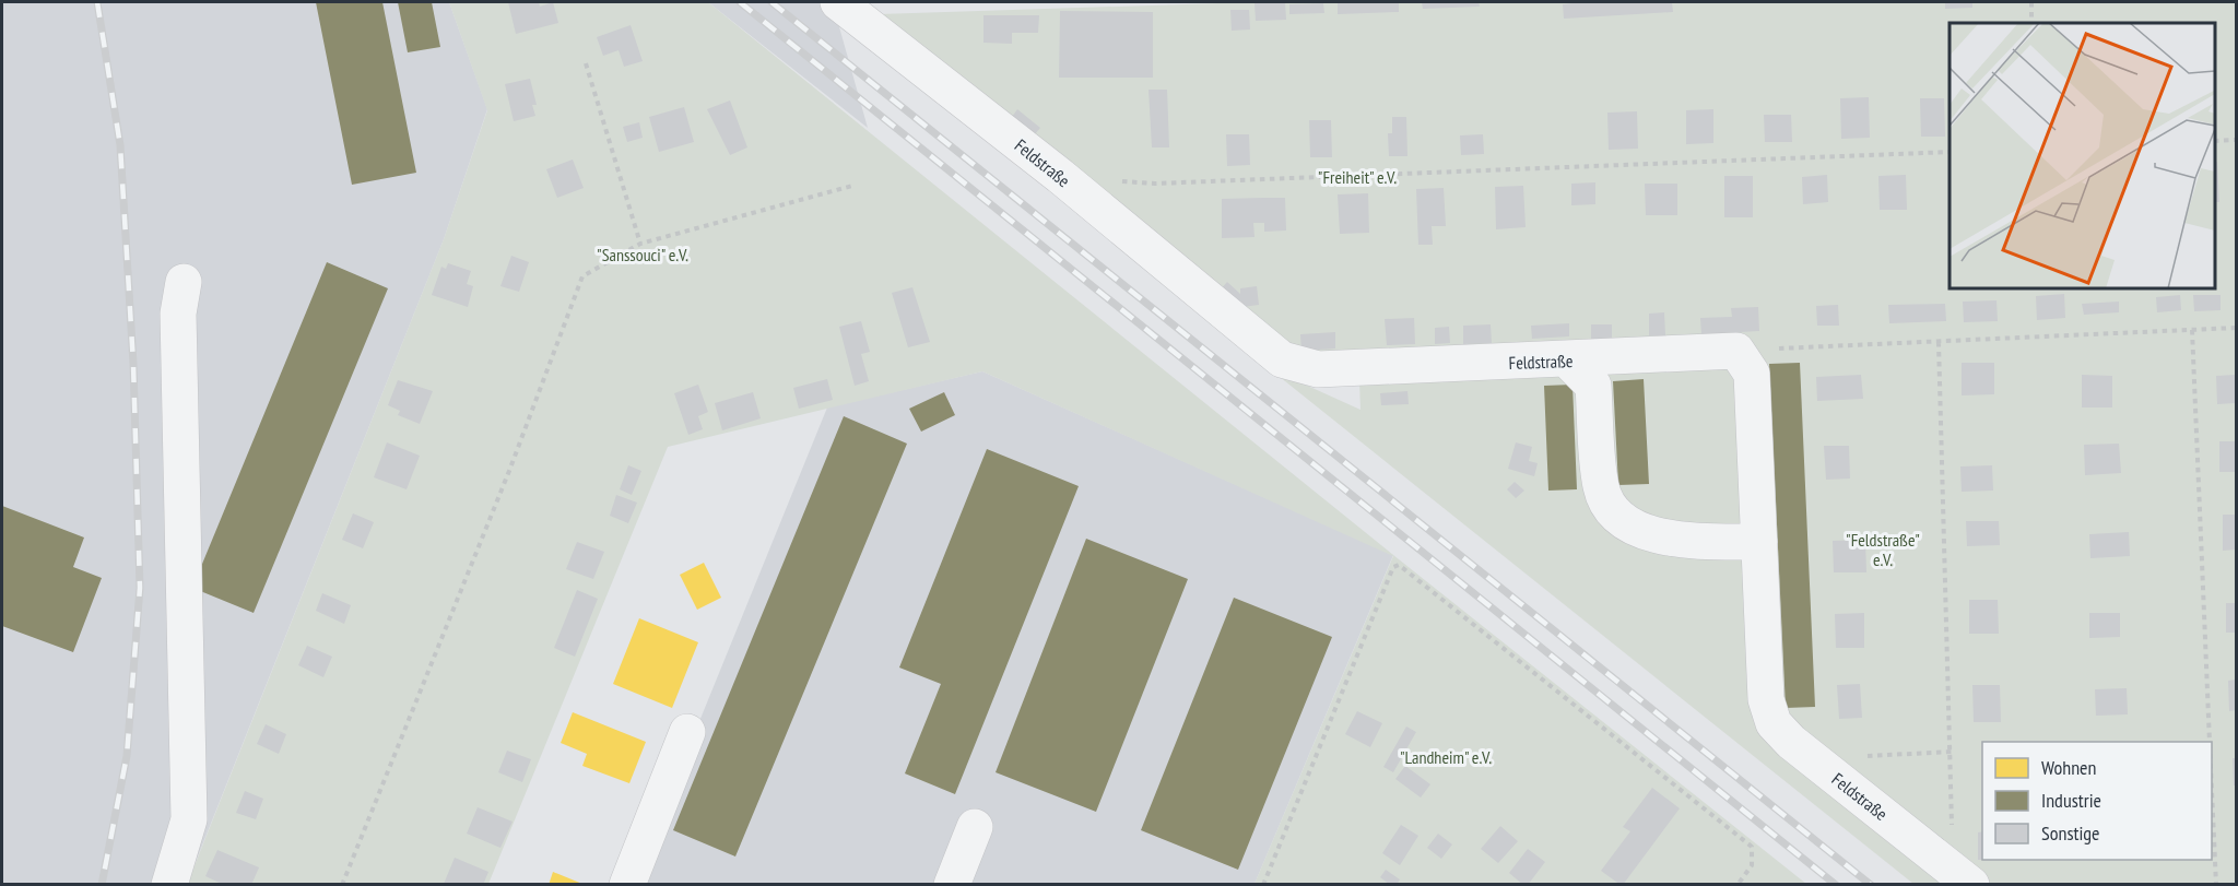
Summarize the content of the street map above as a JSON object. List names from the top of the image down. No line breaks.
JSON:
{"streets":{"lane":["Feldstraße"]},"parks":["\"Freiheit\" e.V.","\"Sanssouci\" e.V.","\"Feldstraße\" e.V.","\"Landheim\" e.V."],"legend":["Wohnen","Industrie","Sonstige"]}
